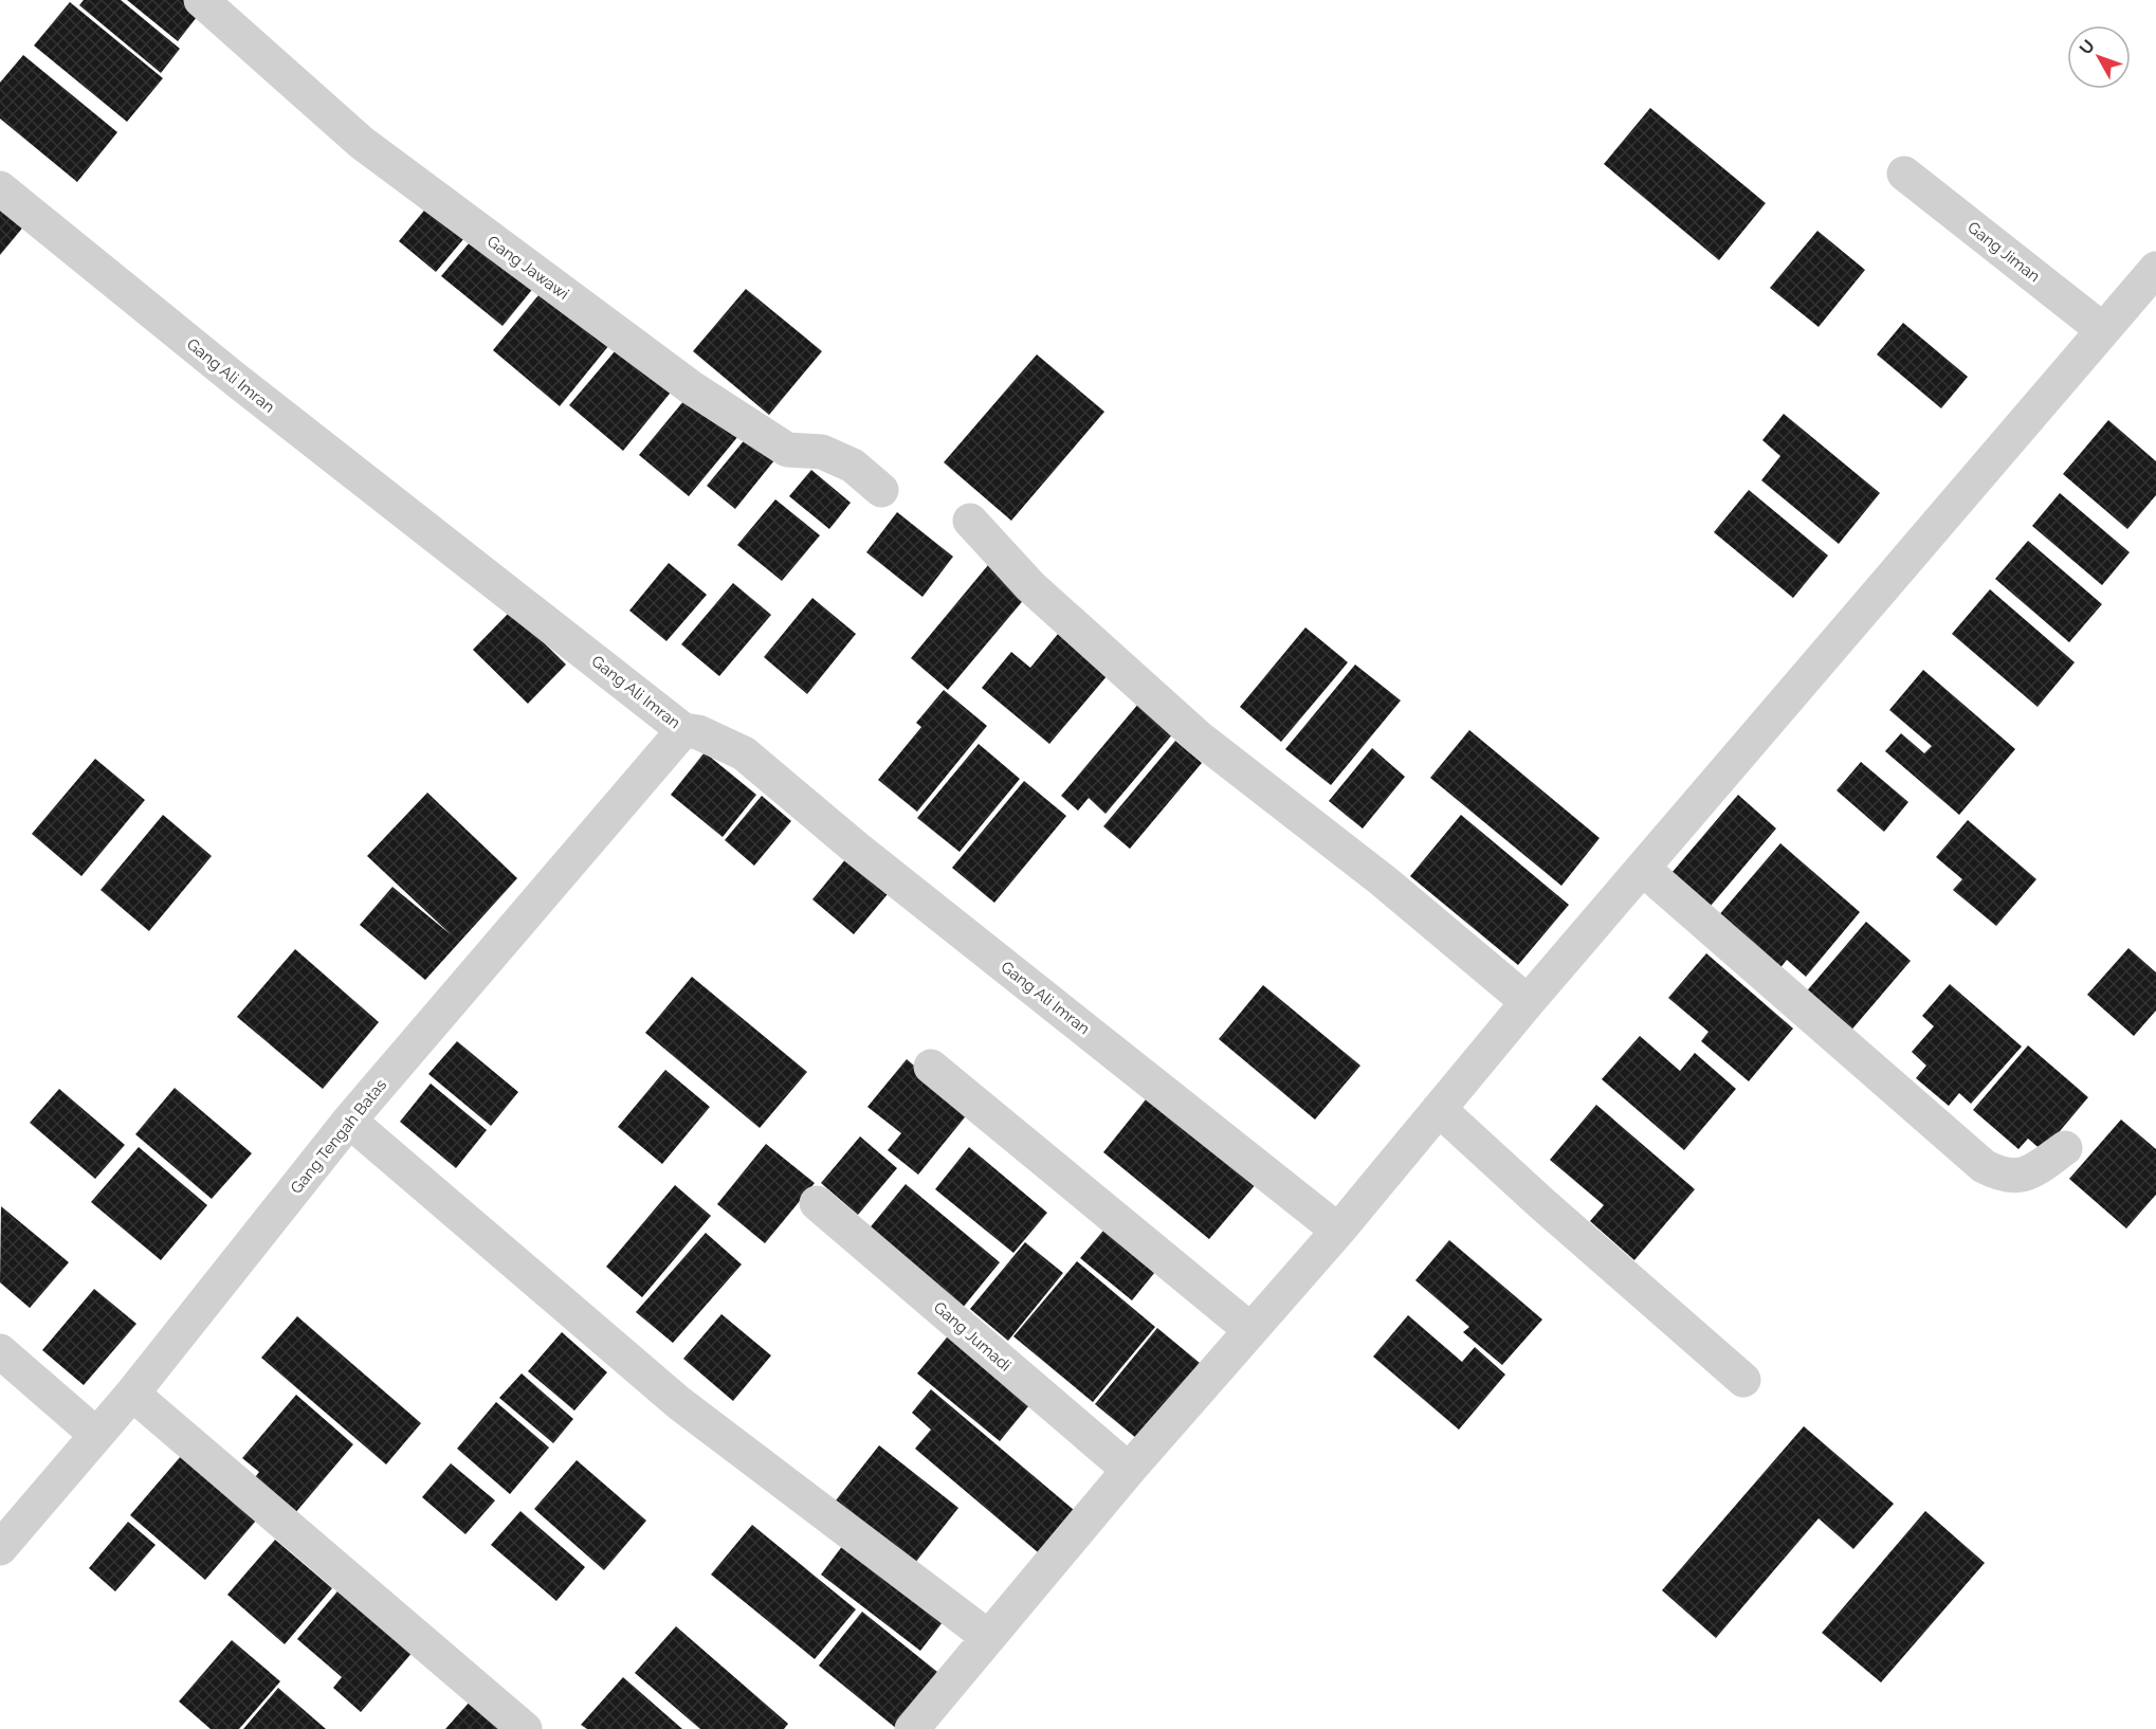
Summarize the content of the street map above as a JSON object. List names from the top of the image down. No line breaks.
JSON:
{"streets":{"street":["Gang Jiman","Gang Jawawi","Gang Ali Imran","Gang Tengah Batas","Gang Jumadi"]},"crossings":[["Gang Ali Imran","Gang Tengah Batas"]],"north":"top left"}
